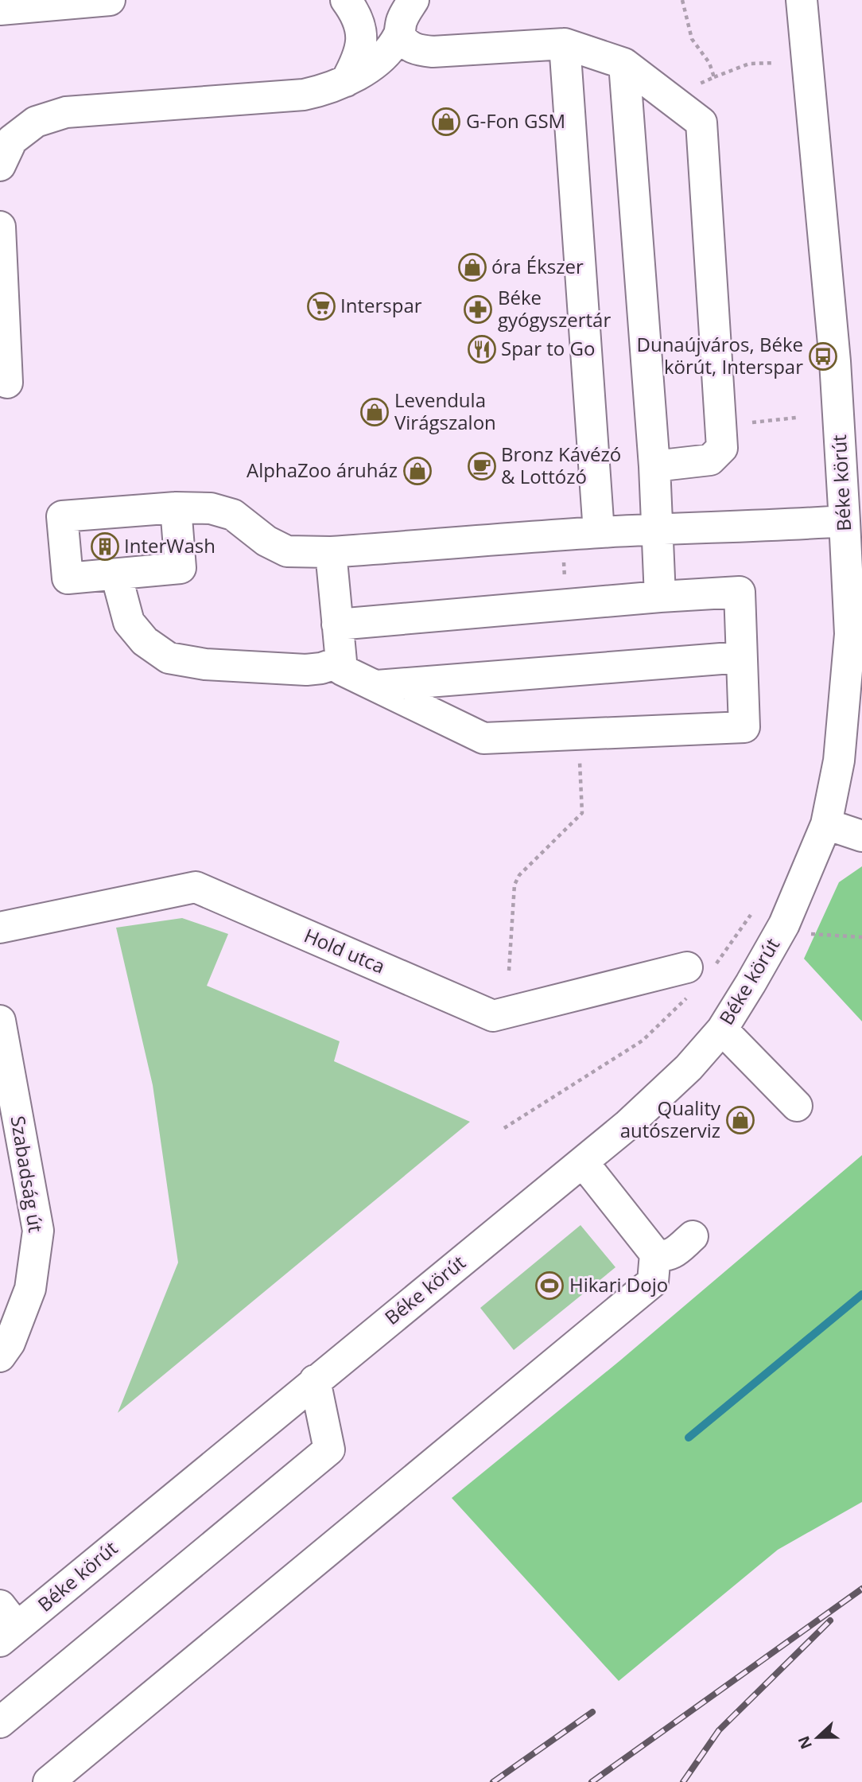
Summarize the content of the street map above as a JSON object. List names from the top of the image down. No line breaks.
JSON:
{"streets":{"street":["Béke körút","Hold utca","Szabadság út"]},"places":{"shop":["G-Fon GSM","óra Ékszer","Levendula Virágszalon","AlphaZoo áruház","Quality autószerviz"],"supermarket":["Interspar"],"pharmacy":["Béke gyógyszertár"],"restaurant":["Spar to Go"],"bus stop":["Dunaújváros, Béke körút, Interspar"],"cafe":["Bronz Kávézó & Lottózó"],"building":["InterWash"],"sports":["Hikari Dojo"]},"north":"left"}
